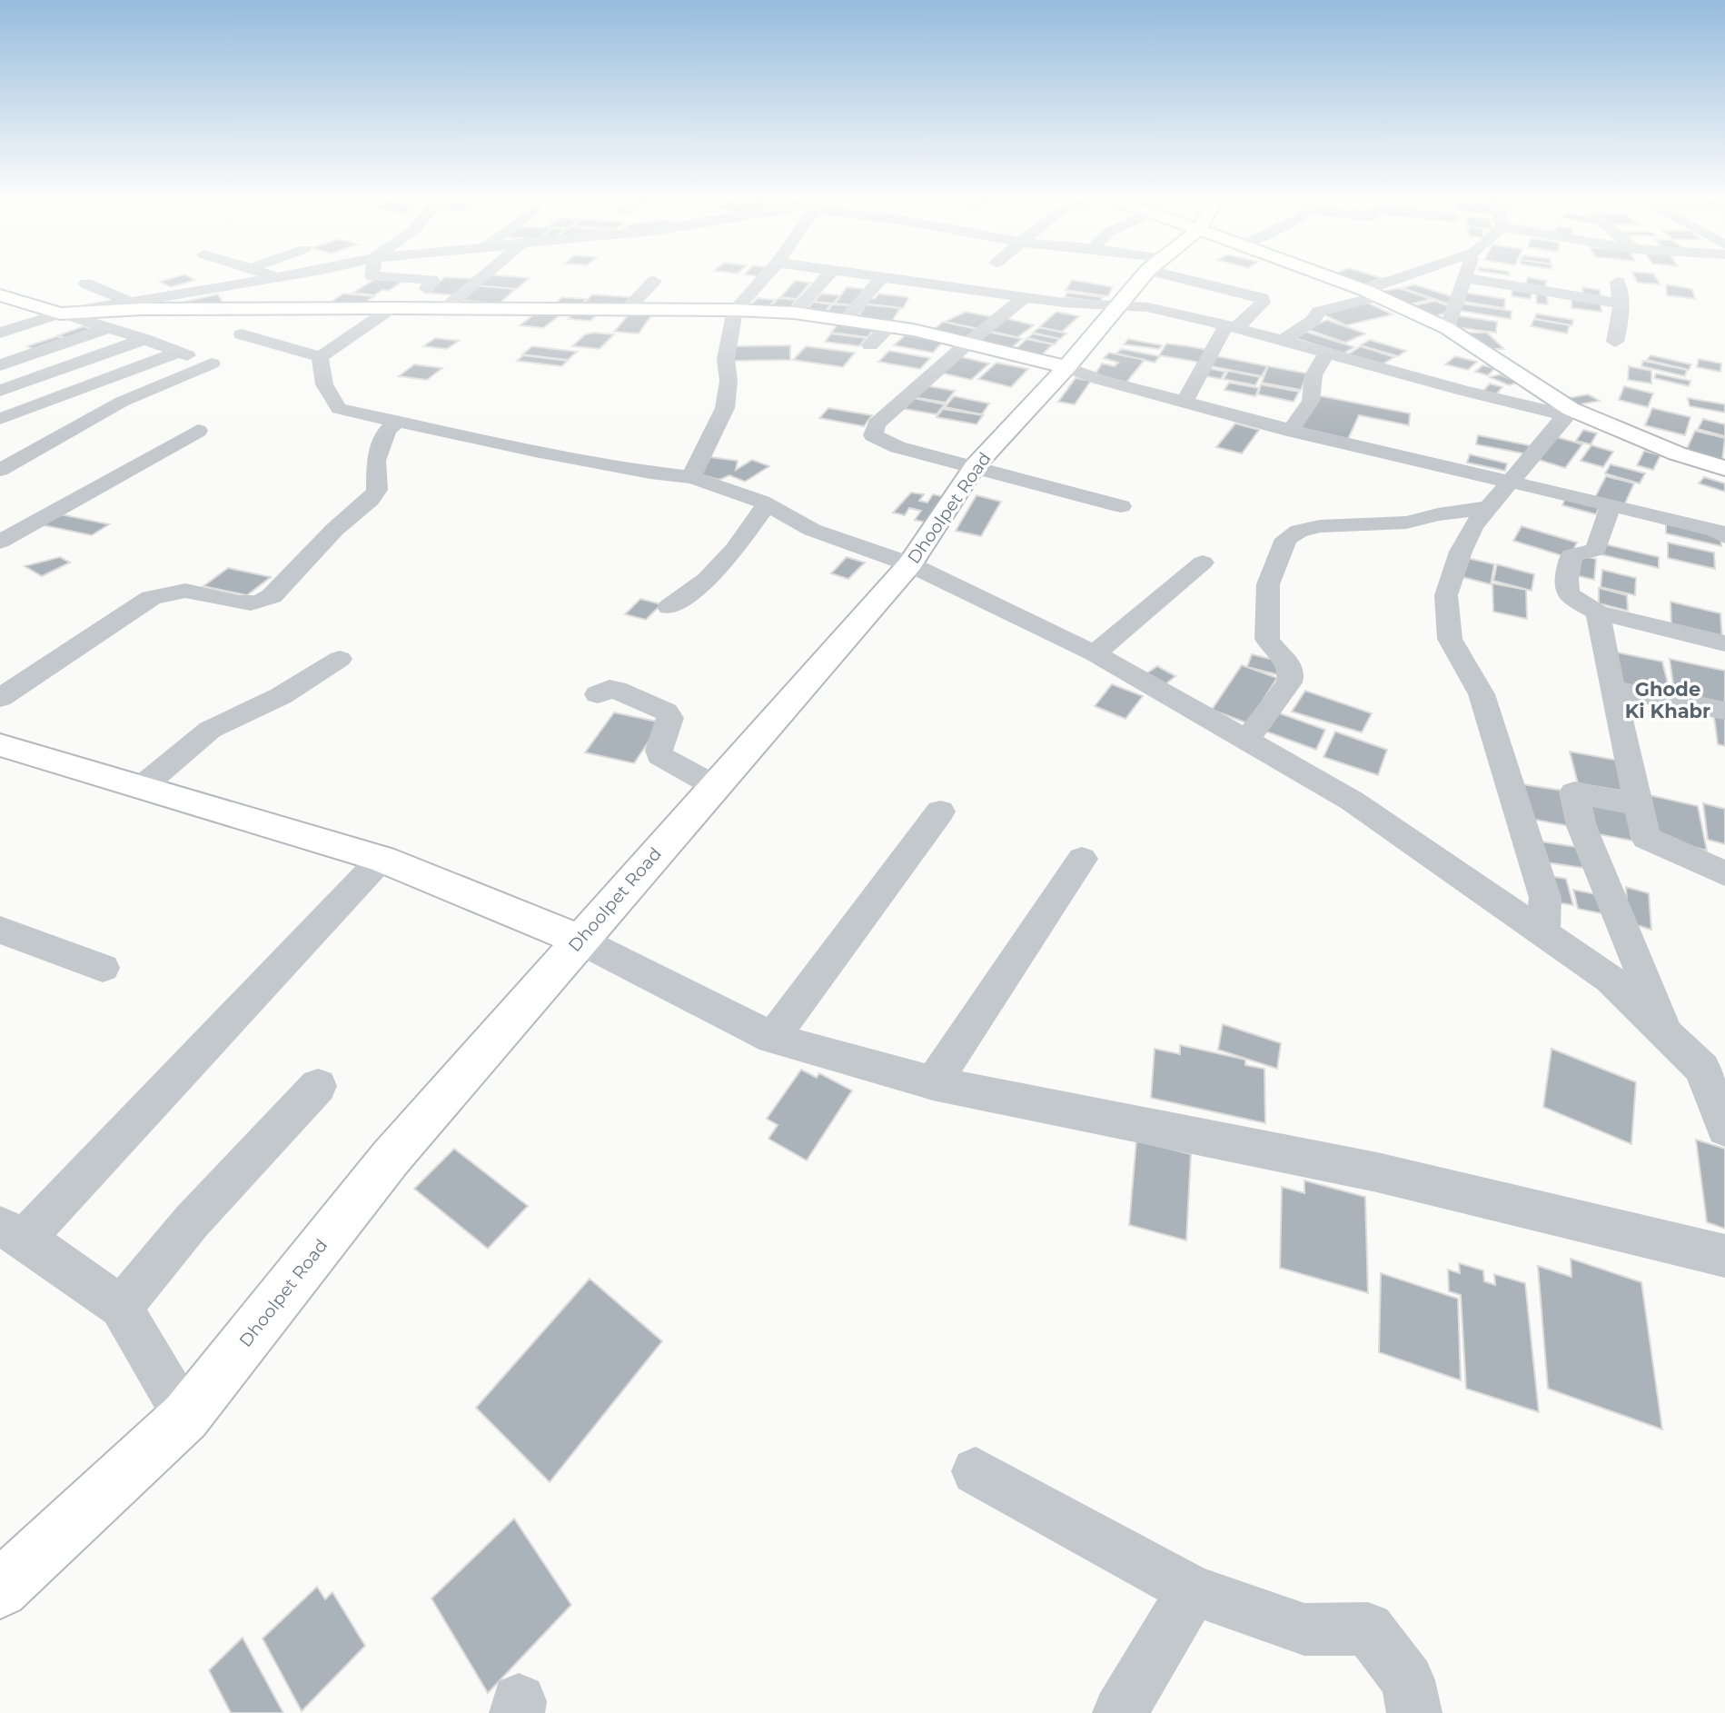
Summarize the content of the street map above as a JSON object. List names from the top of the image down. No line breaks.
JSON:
{"streets":{"street":["Dhoolpet Road"]},"districts":["Ghode Ki Khabr"]}
